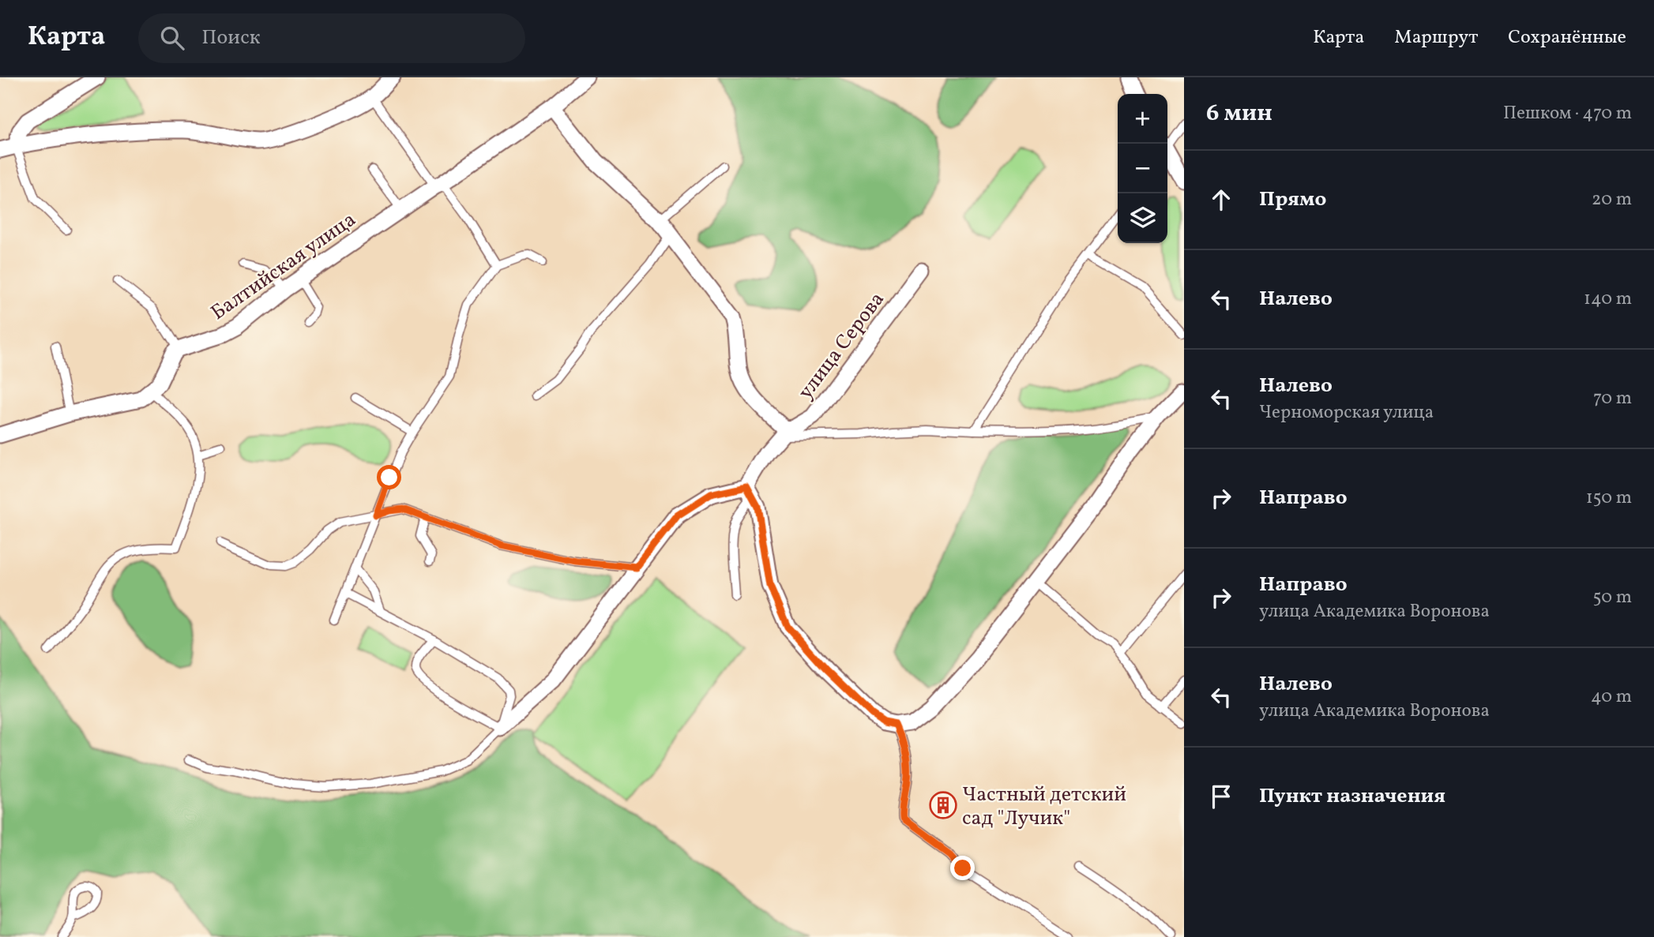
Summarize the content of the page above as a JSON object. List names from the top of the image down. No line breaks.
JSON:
{"streets":{"street":["Балтийская улица","улица Серова"]},"places":{"building":["Частный детский сад \"Лучик\""]},"page":{"header":"Карта","search":"Поиск","nav":["Карта","Маршрут","Сохранённые"],"heading":["6 мин","Пешком · 470 m"],"map_buttons":["+","−"],"list":[["Прямо","20 m"],["Налево","140 m"],["Налево","Черноморская улица","70 m"],["Направо","150 m"],["Направо","улица Академика Воронова","50 m"],["Налево","улица Академика Воронова","40 m"],"Пункт назначения"]}}
